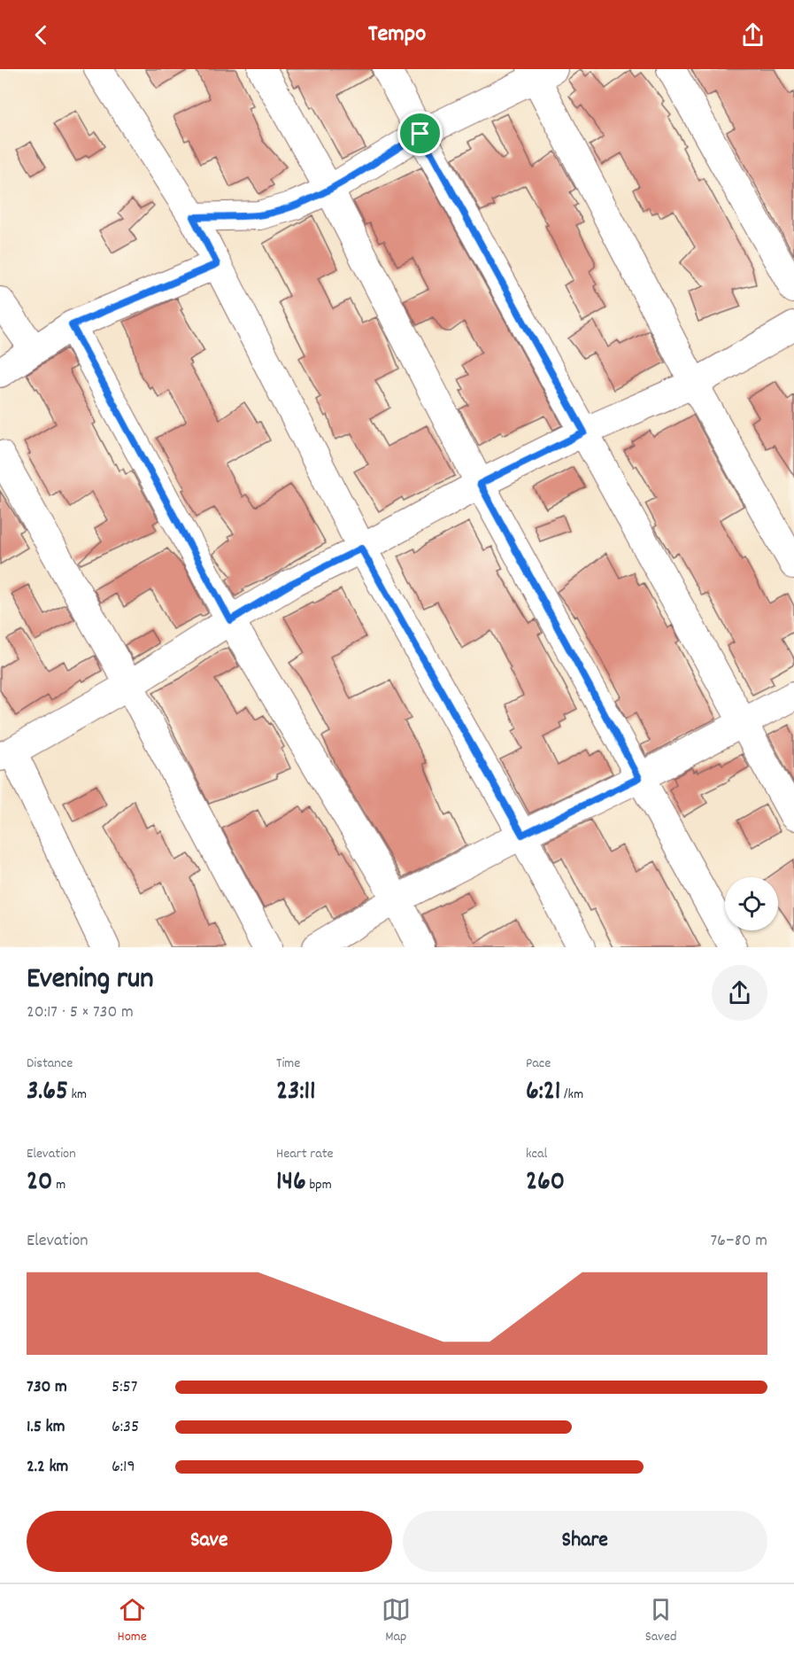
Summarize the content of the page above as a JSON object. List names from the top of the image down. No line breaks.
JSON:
{"page":{"header":"Tempo","heading":["Evening run","20:17 · 5 × 730 m"],"stats":[["Distance","3.65 km"],["Time","23:11"],["Pace","6:21 /km"],["Elevation","20 m"],["Heart rate","146 bpm"],["kcal","260"]],"chart":["Elevation","76–80 m"],"list":[{"name":"730 m","note":"5:57"},{"name":"1.5 km","note":"6:35"},{"name":"2.2 km","note":"6:19"}],"buttons":["Save","Share"],"tabs":["Home","Map","Saved"]}}
